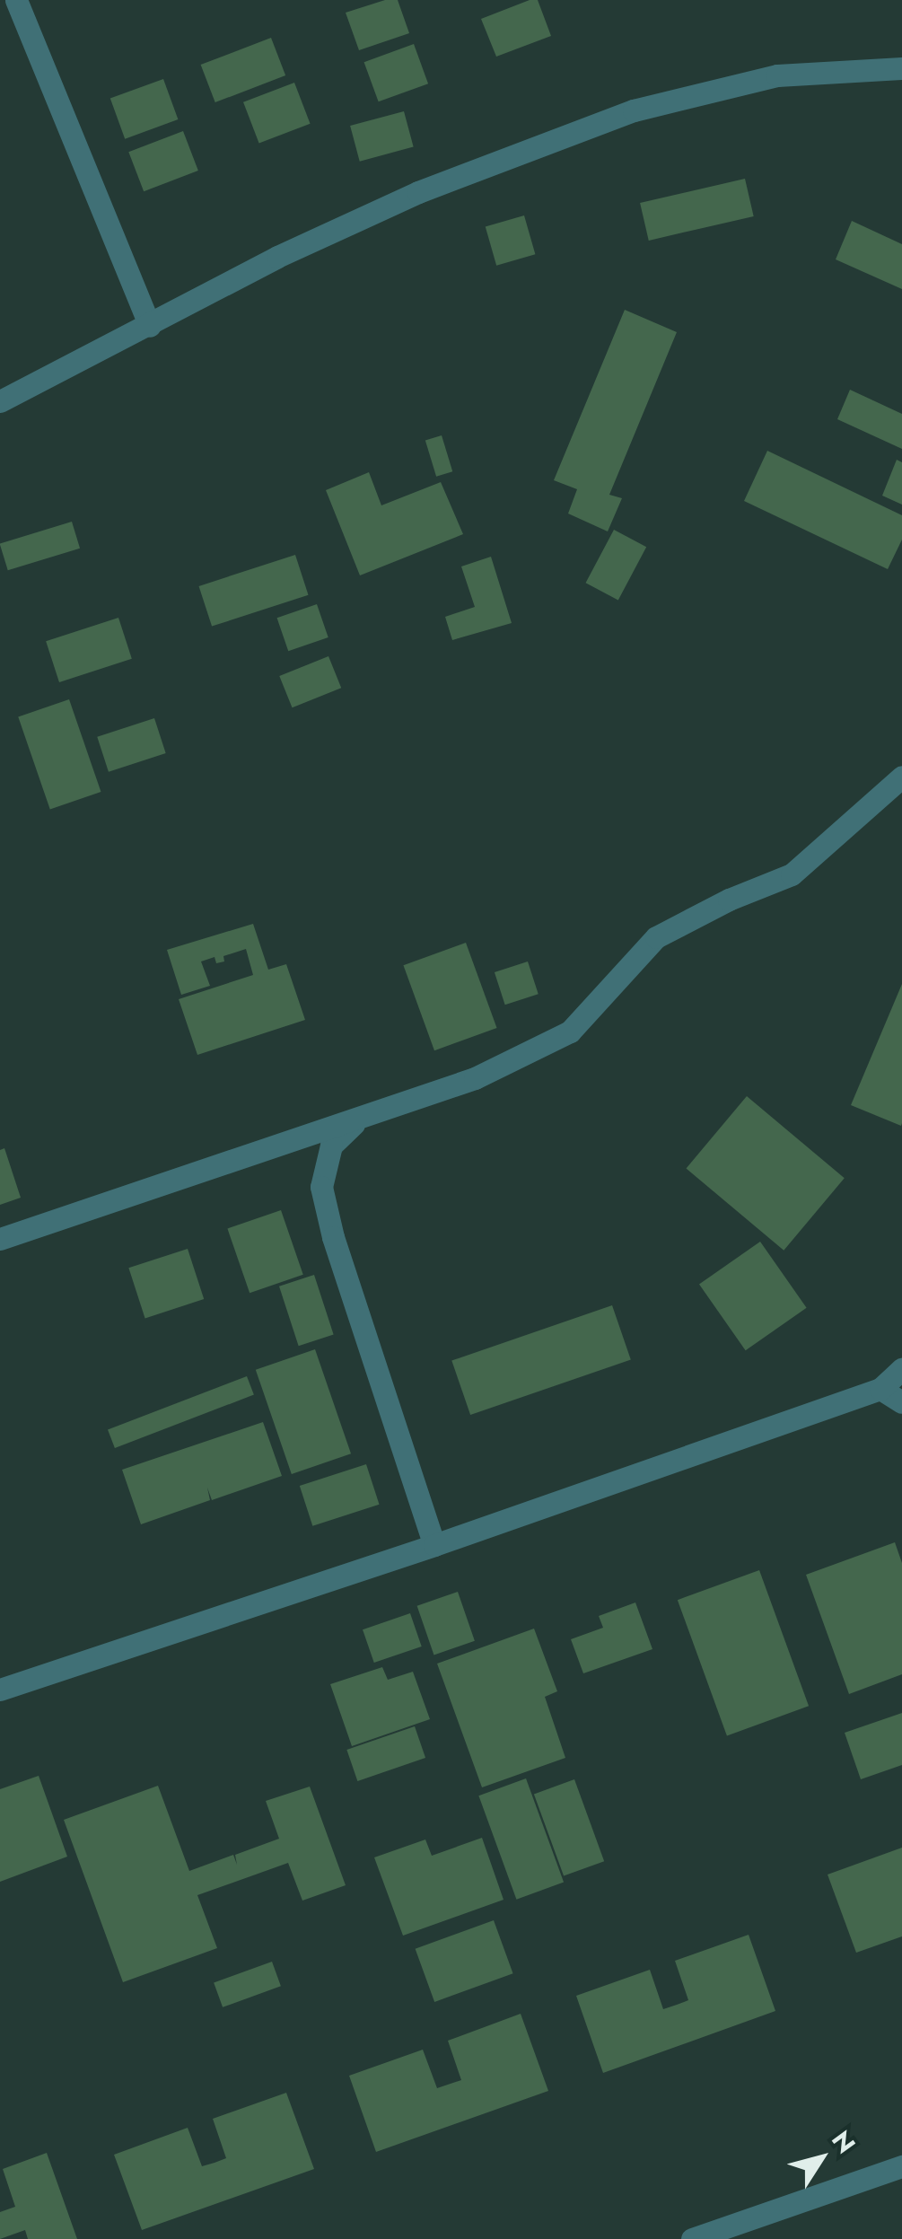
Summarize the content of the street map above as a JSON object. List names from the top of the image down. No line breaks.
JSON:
{"north":"top right"}
